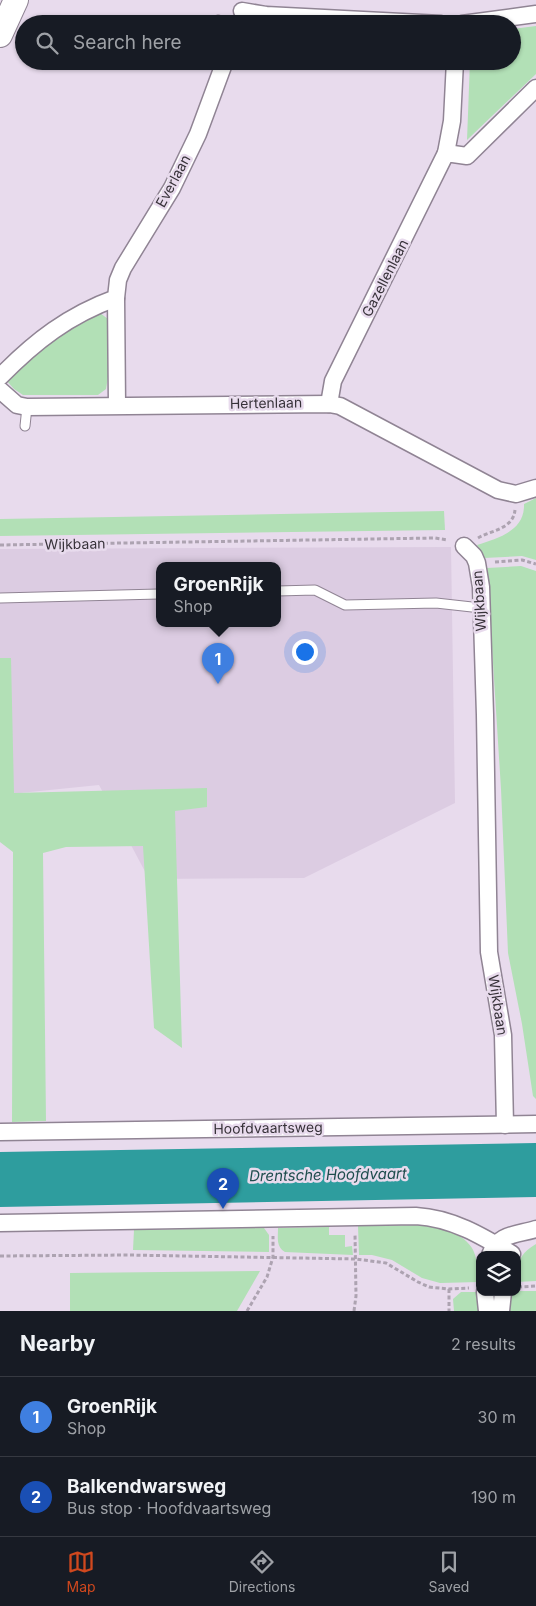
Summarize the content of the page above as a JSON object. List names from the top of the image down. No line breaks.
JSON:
{"streets":{"street":["Everlaan","Gazellenlaan","Hertenlaan","Wijkbaan","Hoofdvaartsweg"]},"crossings":[["Everlaan","Hertenlaan"],["Gazellenlaan","Hertenlaan"],["Wijkbaan","Hoofdvaartsweg"]],"water":["Drentsche Hoofdvaart"],"page":{"search":"Search here","popup":["GroenRijk","Shop"],"pins":["1","2"],"heading":["Nearby","2 results"],"list":[{"mark":"1","name":"GroenRijk","note":"Shop","value":"30 m"},{"mark":"2","name":"Balkendwarsweg","note":"Bus stop · Hoofdvaartsweg","value":"190 m"}],"nav":["Map","Directions","Saved"]}}
